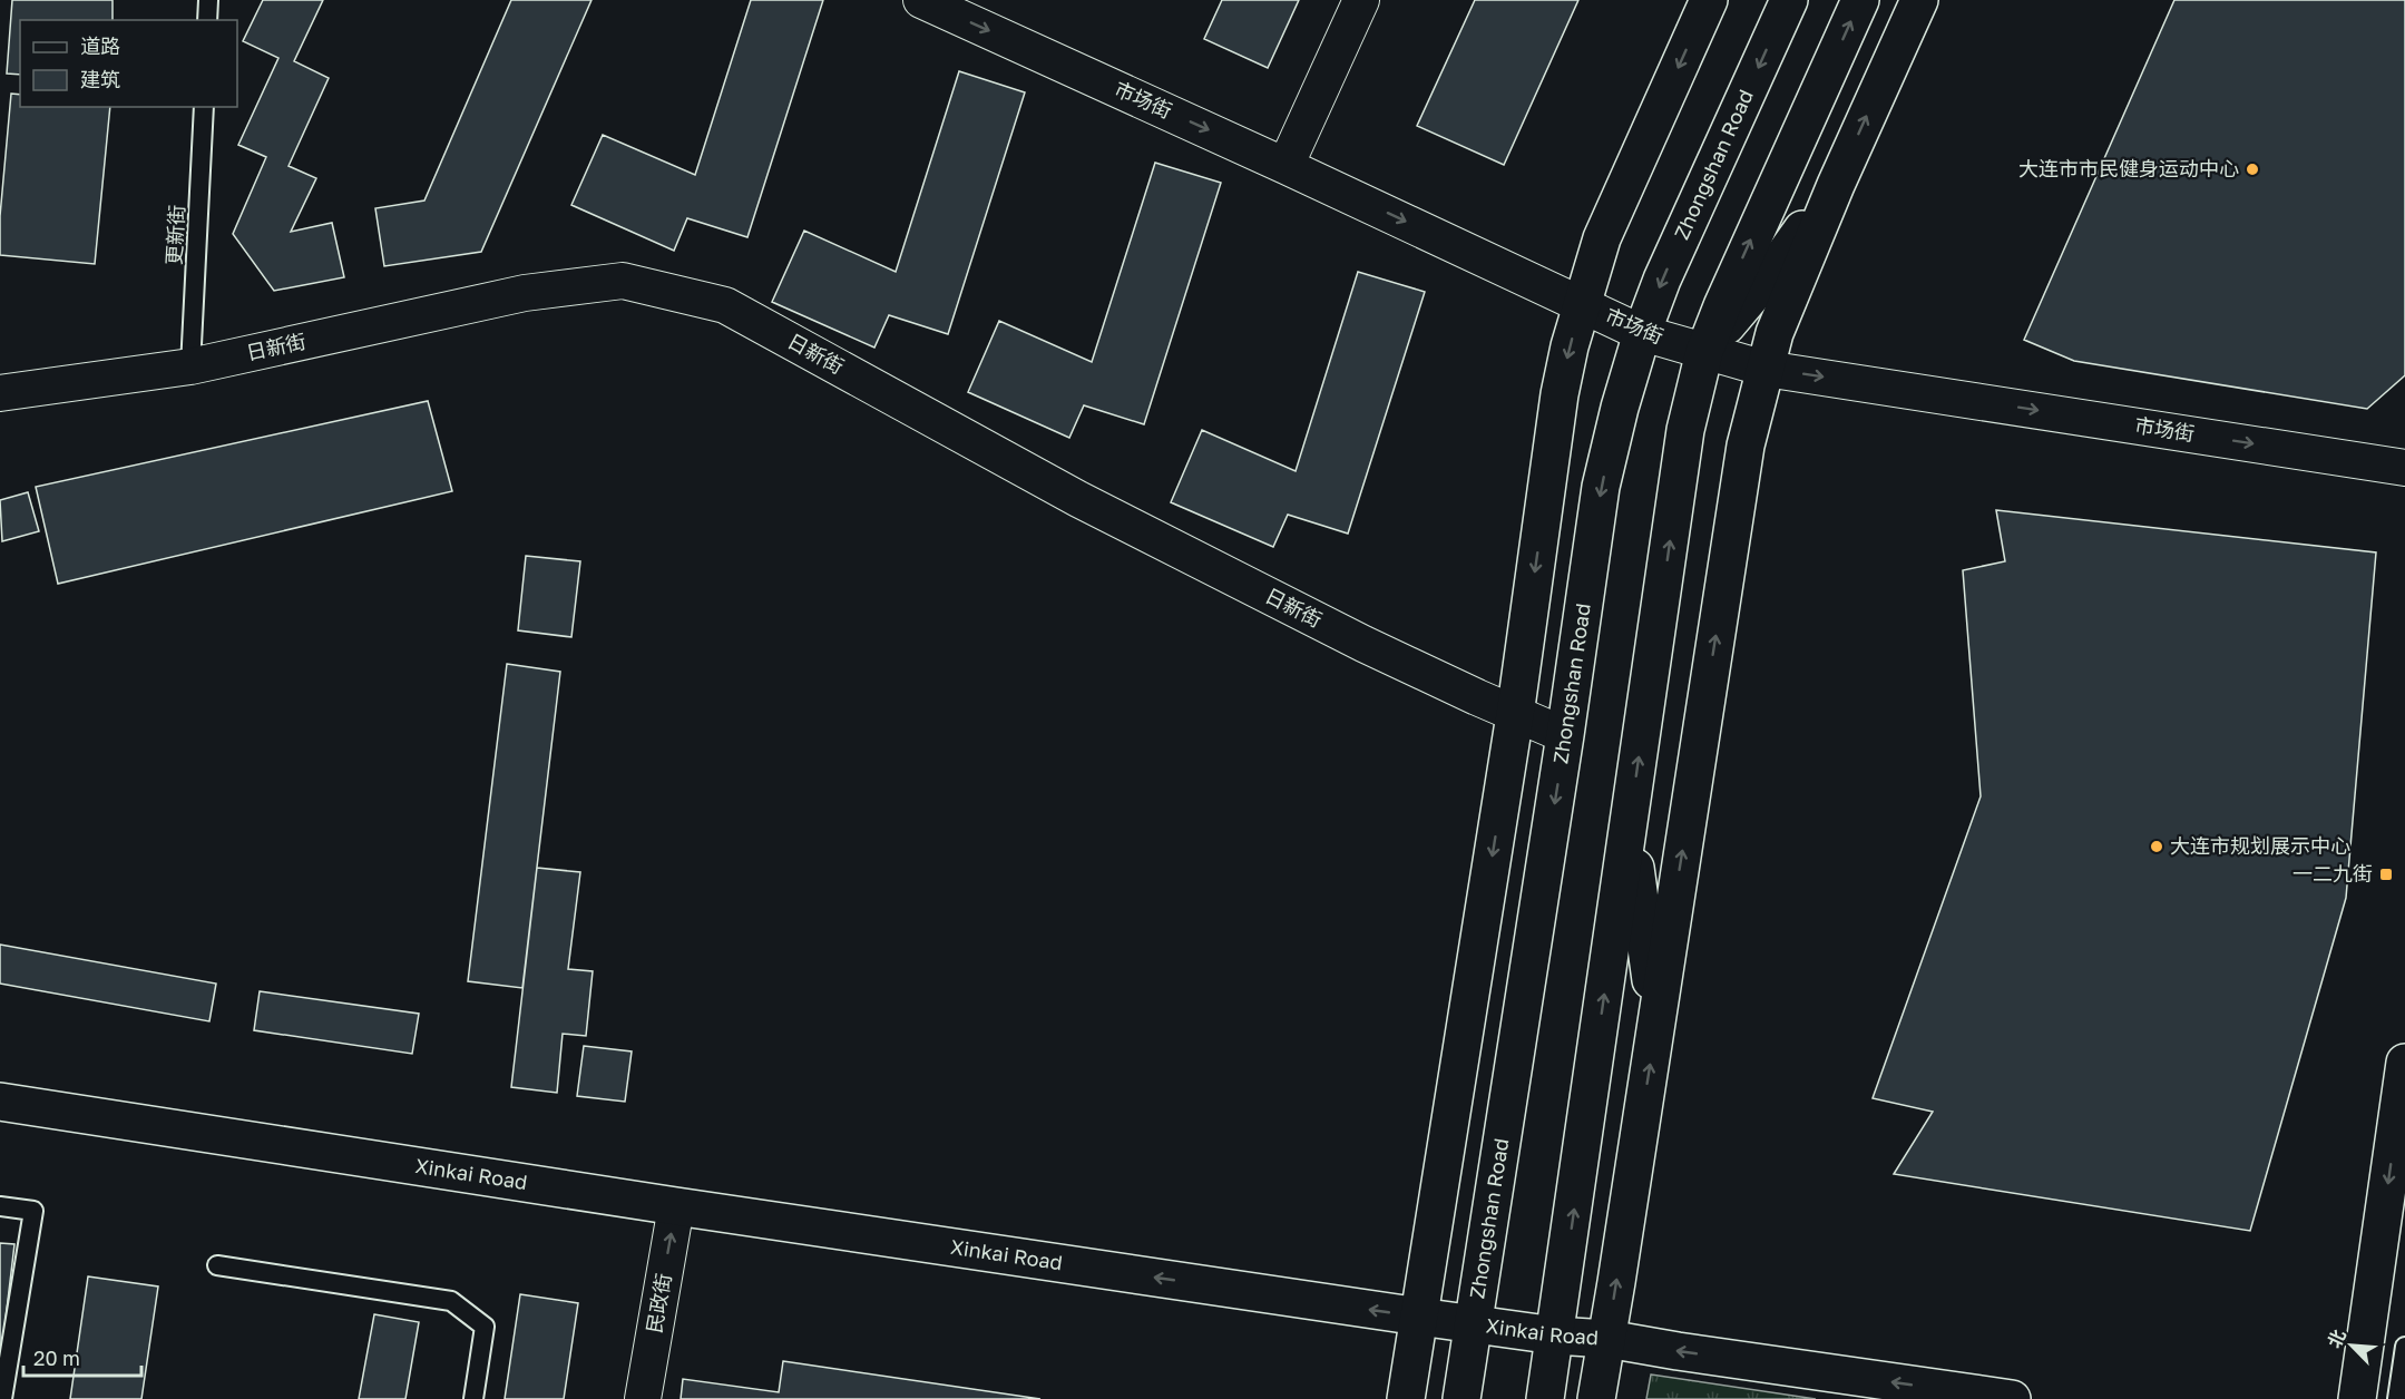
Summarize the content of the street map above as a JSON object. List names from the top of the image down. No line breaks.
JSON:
{"streets":{"main road":["Zhongshan Road","Xinkai Road"],"street":["市场街","日新街","民政街"],"lane":["更新街"]},"crossings":[["市场街","Zhongshan Road"],["Zhongshan Road","日新街"],["Zhongshan Road","Xinkai Road"],["更新街","日新街"],["Xinkai Road","民政街"]],"one_way":["市场街","Xinkai Road","民政街"],"places":{"other":["大连市市民健身运动中心","大连市规划展示中心"],"transit":["一二九街"]},"legend":["道路","建筑"],"scale_bar":"20 m","north":"top left"}
